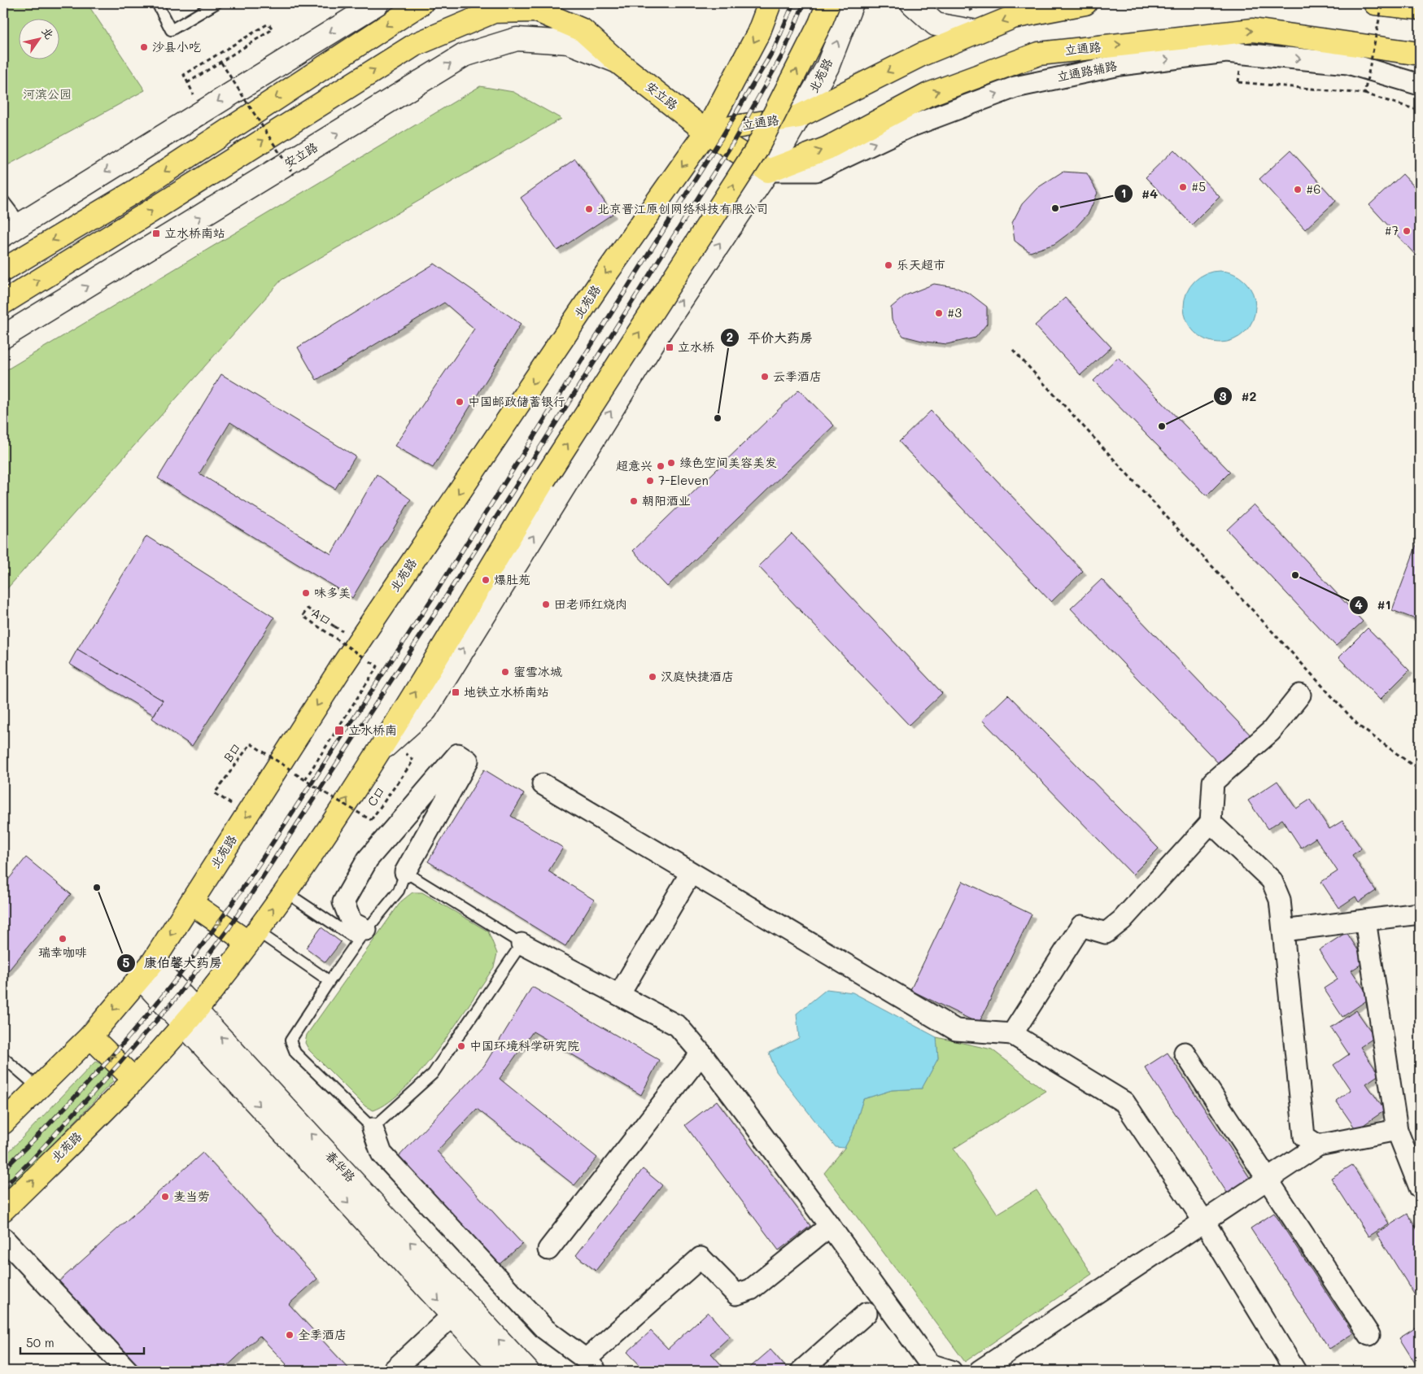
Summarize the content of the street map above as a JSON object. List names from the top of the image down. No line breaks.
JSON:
{"streets":{"main road":["立通路","北苑路","安立路"],"street":["立通路辅路","春华路"],"path":["A口","B口","C口"]},"crossings":[["立通路","立通路辅路"],["立通路","北苑路"],["立通路","安立路"],["立通路辅路","北苑路"],["立通路辅路","安立路"],["北苑路","安立路"],["北苑路","春华路"],["A口","B口"],["A口","C口"],["B口","C口"]],"one_way":["立通路辅路"],"parks":["河滨公园"],"places":{"other":["沙县小吃","#5","#6","#4","北京晋江原创网络科技有限公司","#7","乐天超市","#3","云季酒店","中国邮政储蓄银行","平价大药房","#2","绿色空间美容美发","超意兴","7-Eleven","朝阳酒业","#1","爆肚苑","味多美","田老师红烧肉","蜜雪冰城","汉庭快捷酒店","康伯馨大药房","瑞幸咖啡","中国环境科学研究院","麦当劳","全季酒店"],"transit":["立水桥南站","立水桥","地铁立水桥南站","立水桥南"]},"scale_bar":"50 m","north":"top right"}
